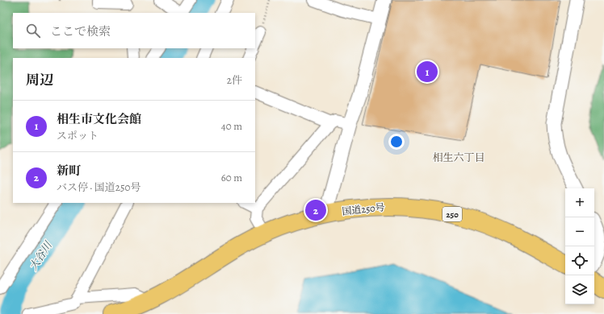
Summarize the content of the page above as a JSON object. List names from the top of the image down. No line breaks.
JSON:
{"streets":{"highway":["国道250号","250"]},"districts":["相生六丁目"],"water":["大谷川"],"page":{"search":"ここで検索","heading":["周辺","2件"],"pins":["1","2"],"list":[{"mark":"1","name":"相生市文化会館","note":"スポット","value":"40 m"},{"mark":"2","name":"新町","note":"バス停 · 国道250号","value":"60 m"}],"map_buttons":["+","−"]}}
